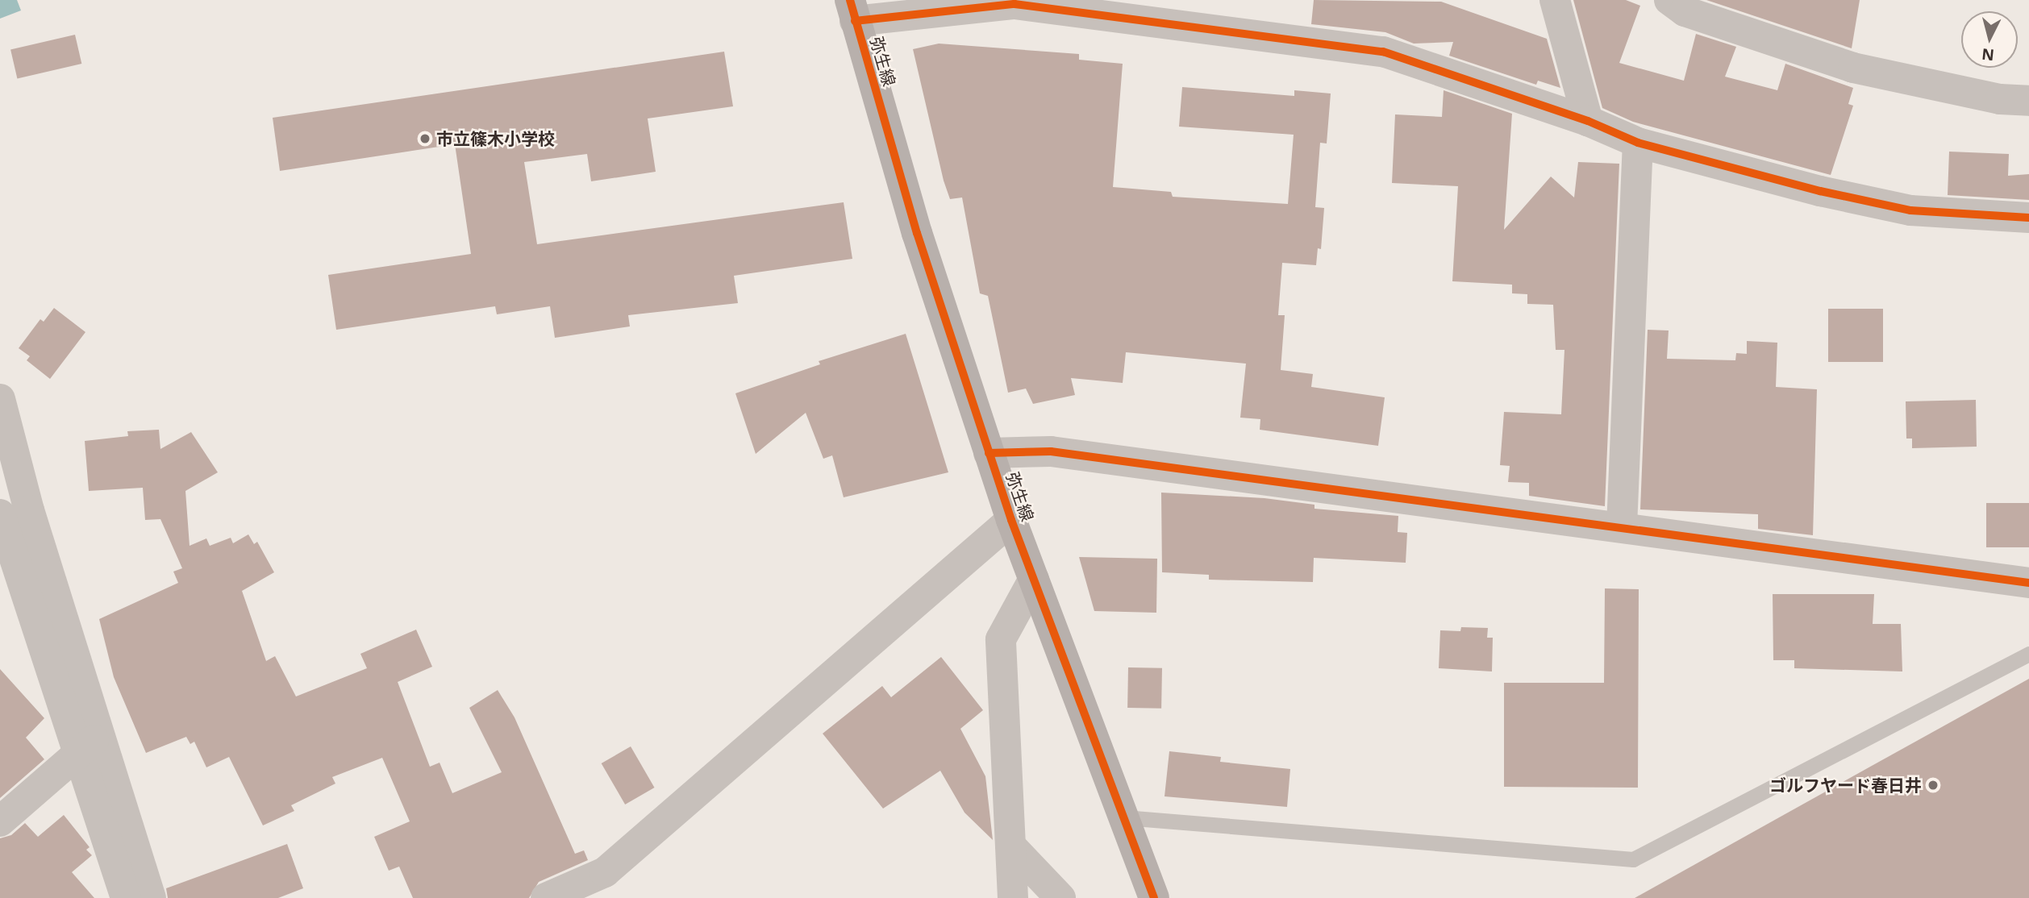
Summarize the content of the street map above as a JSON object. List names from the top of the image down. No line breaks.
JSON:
{"streets":{"street":["弥生線"]},"places":["市立篠木小学校","ゴルフヤード春日井"],"north":"bottom"}
